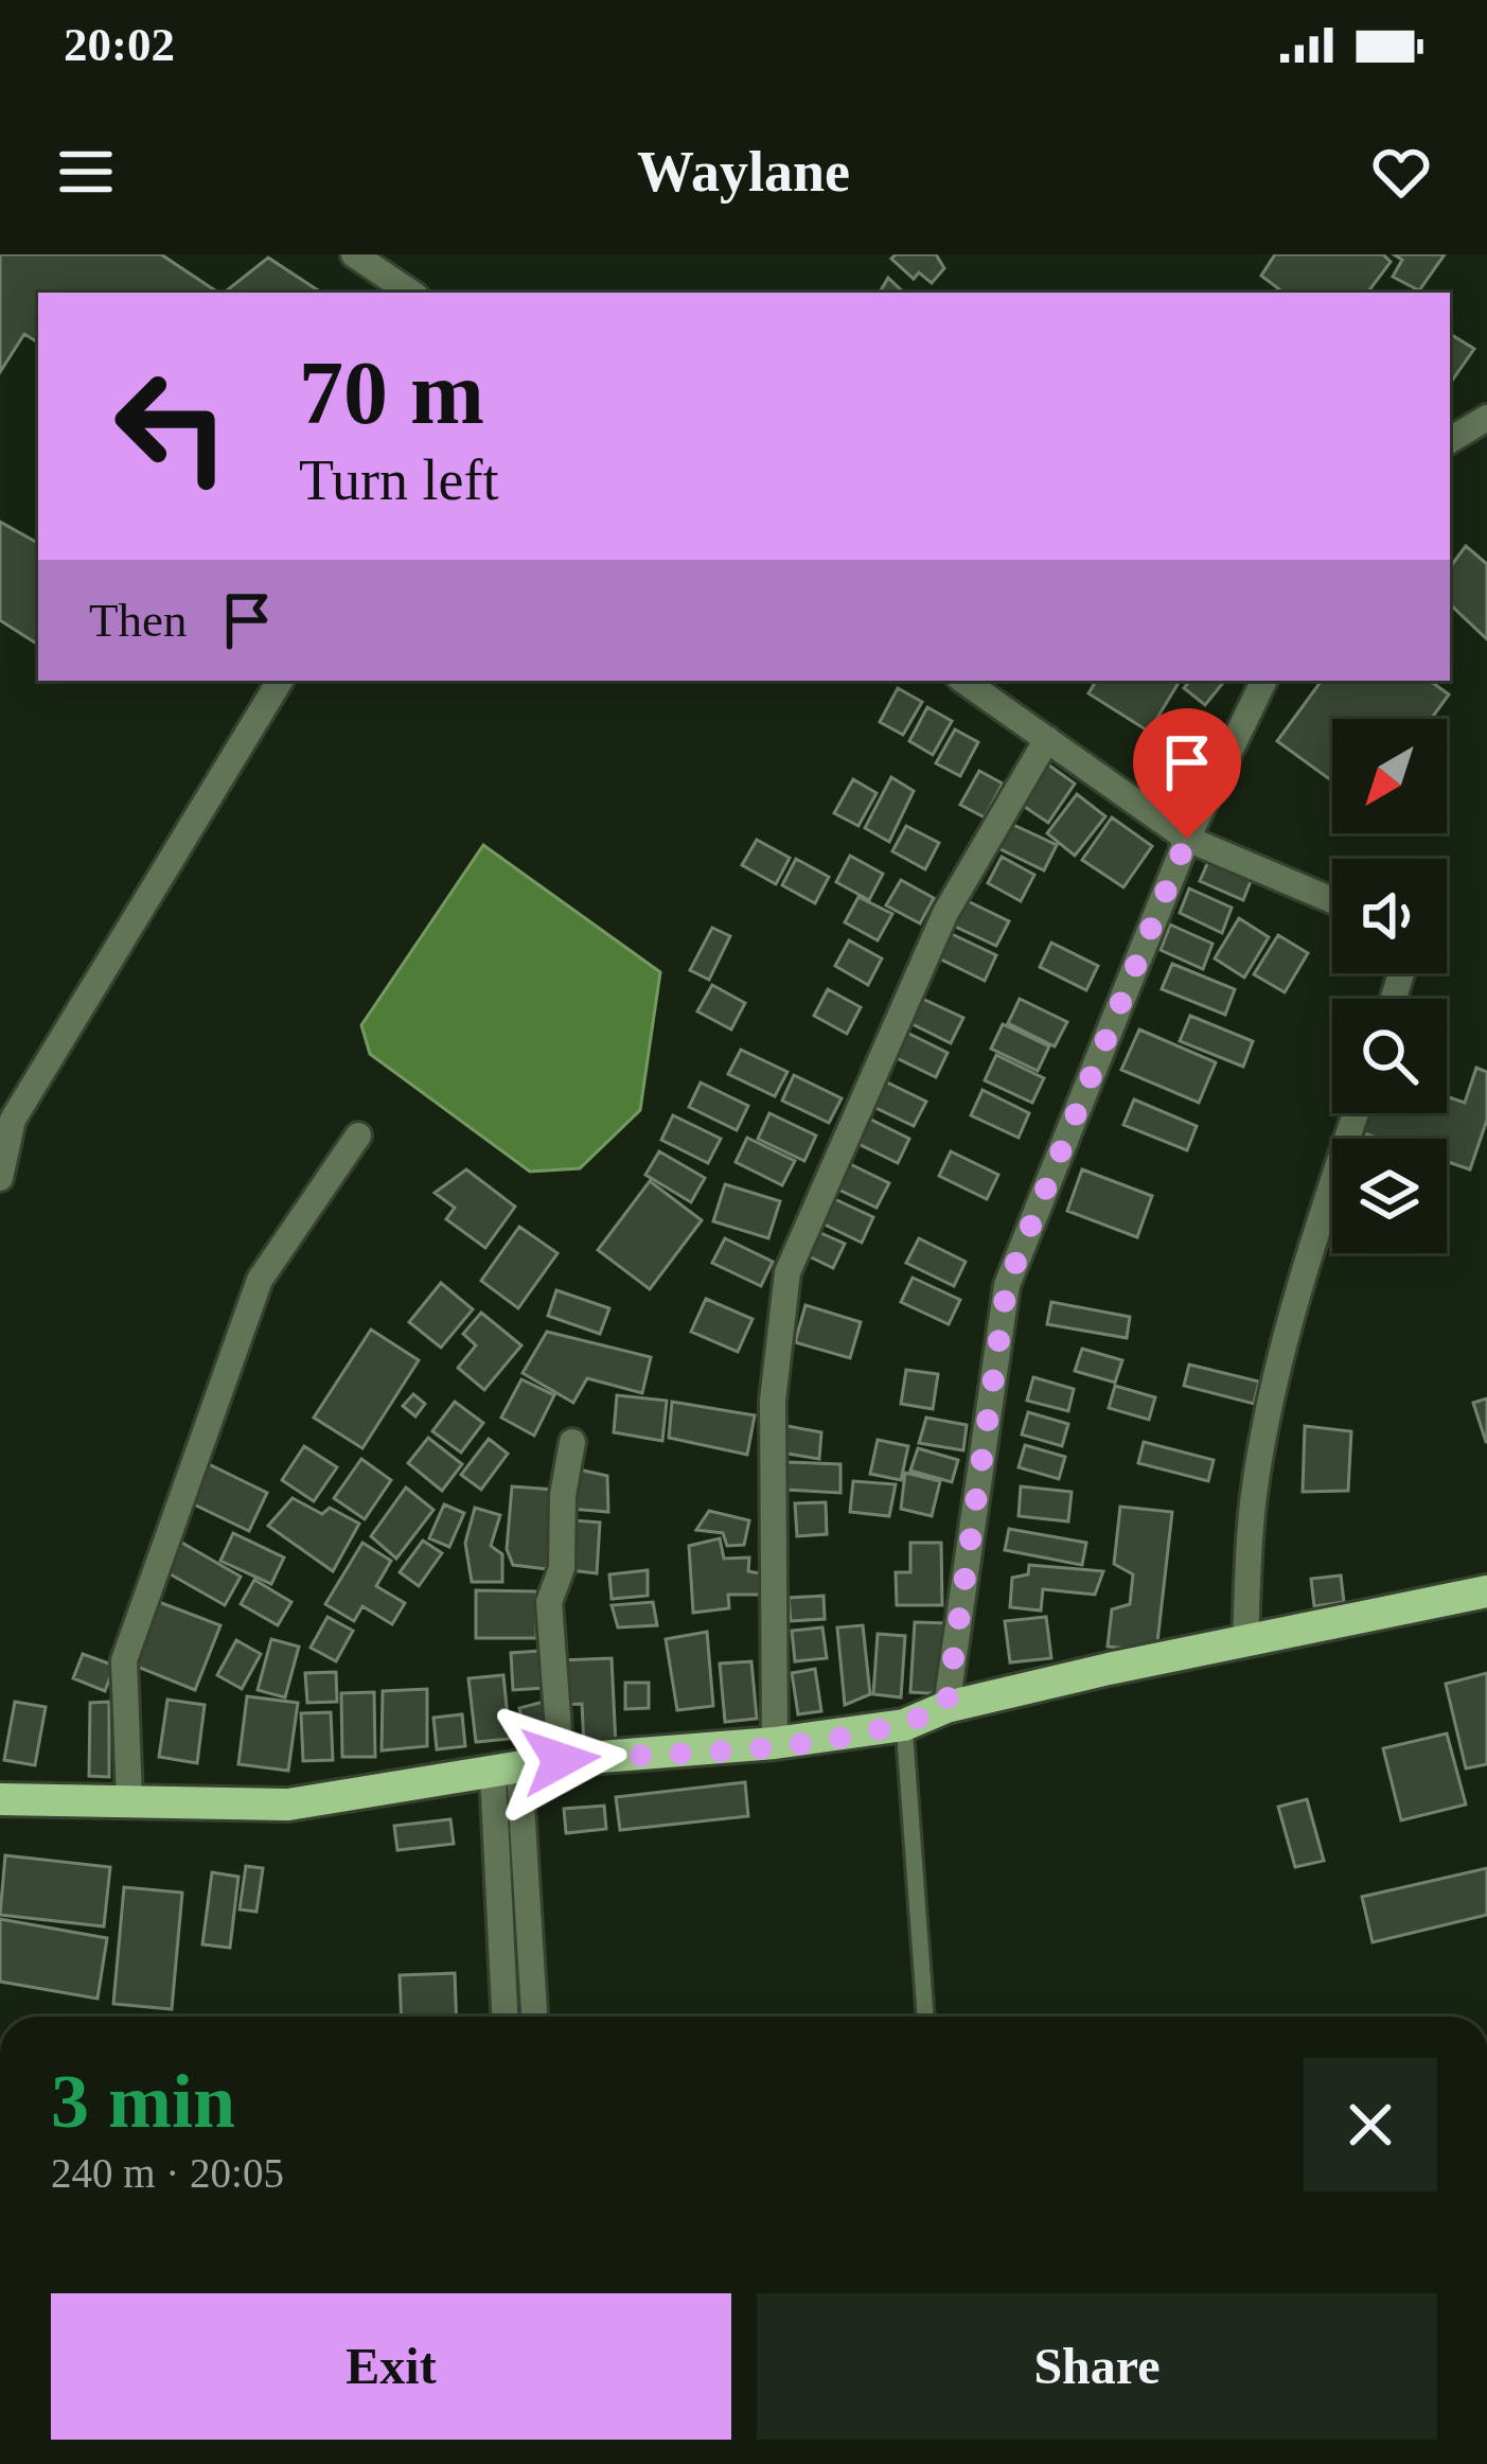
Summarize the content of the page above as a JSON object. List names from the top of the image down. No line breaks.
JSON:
{"north":"bottom left","page":{"status":"20:02","header":"Waylane","turn":["70 m","Turn left"],"then":"Then","heading":["3 min","240 m · 20:05"],"buttons":["Exit","Share"]}}
